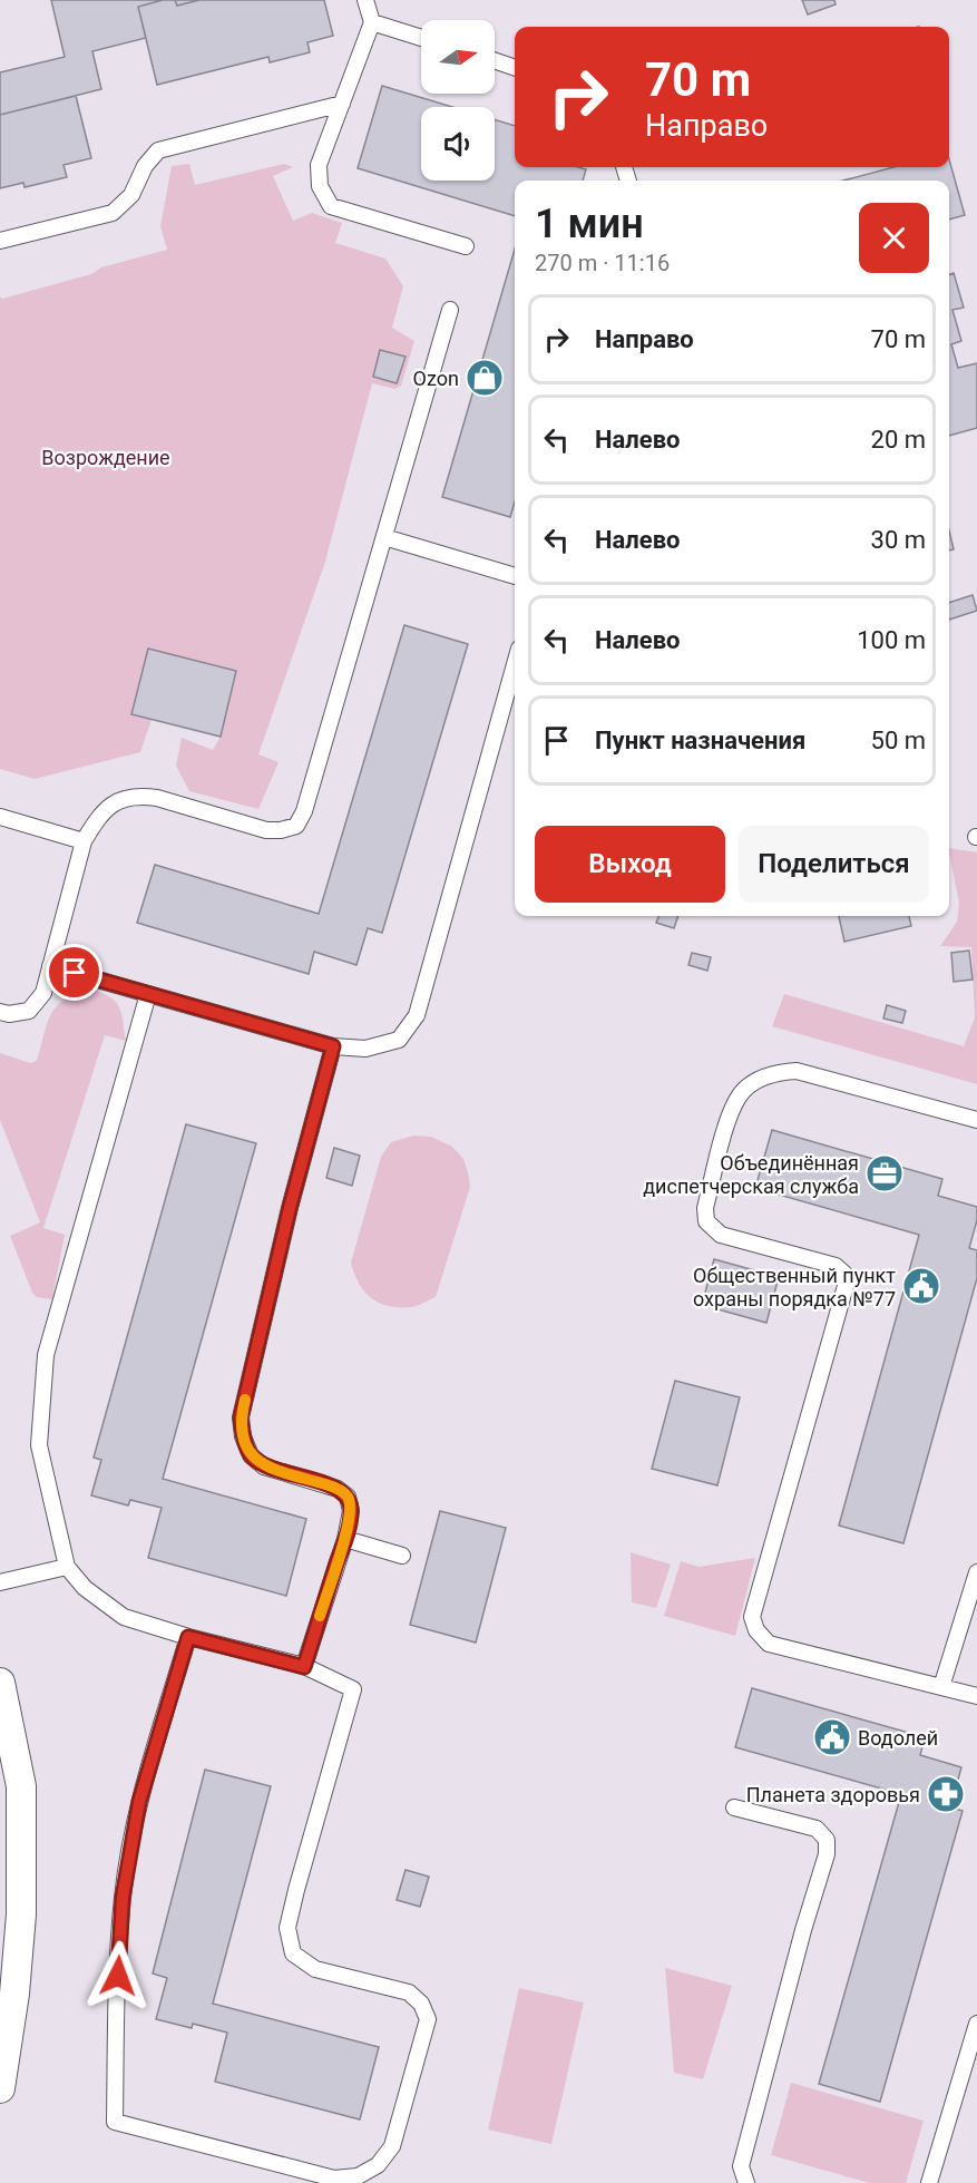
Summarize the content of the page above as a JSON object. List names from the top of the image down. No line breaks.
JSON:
{"parks":["Возрождение"],"places":{"shop":["Ozon"],"office":["Объединённая диспетчерская служба"],"public building":["Общественный пункт охраны порядка №77","Водолей"],"pharmacy":["Планета здоровья"]},"north":"right","page":{"turn":["70 m","Направо"],"heading":["1 мин","270 m · 11:16"],"list":[{"name":"Направо","value":"70 m"},{"name":"Налево","value":"20 m"},{"name":"Налево","value":"30 m"},{"name":"Налево","value":"100 m"},{"name":"Пункт назначения","value":"50 m"}],"buttons":["Выход","Поделиться"]}}
